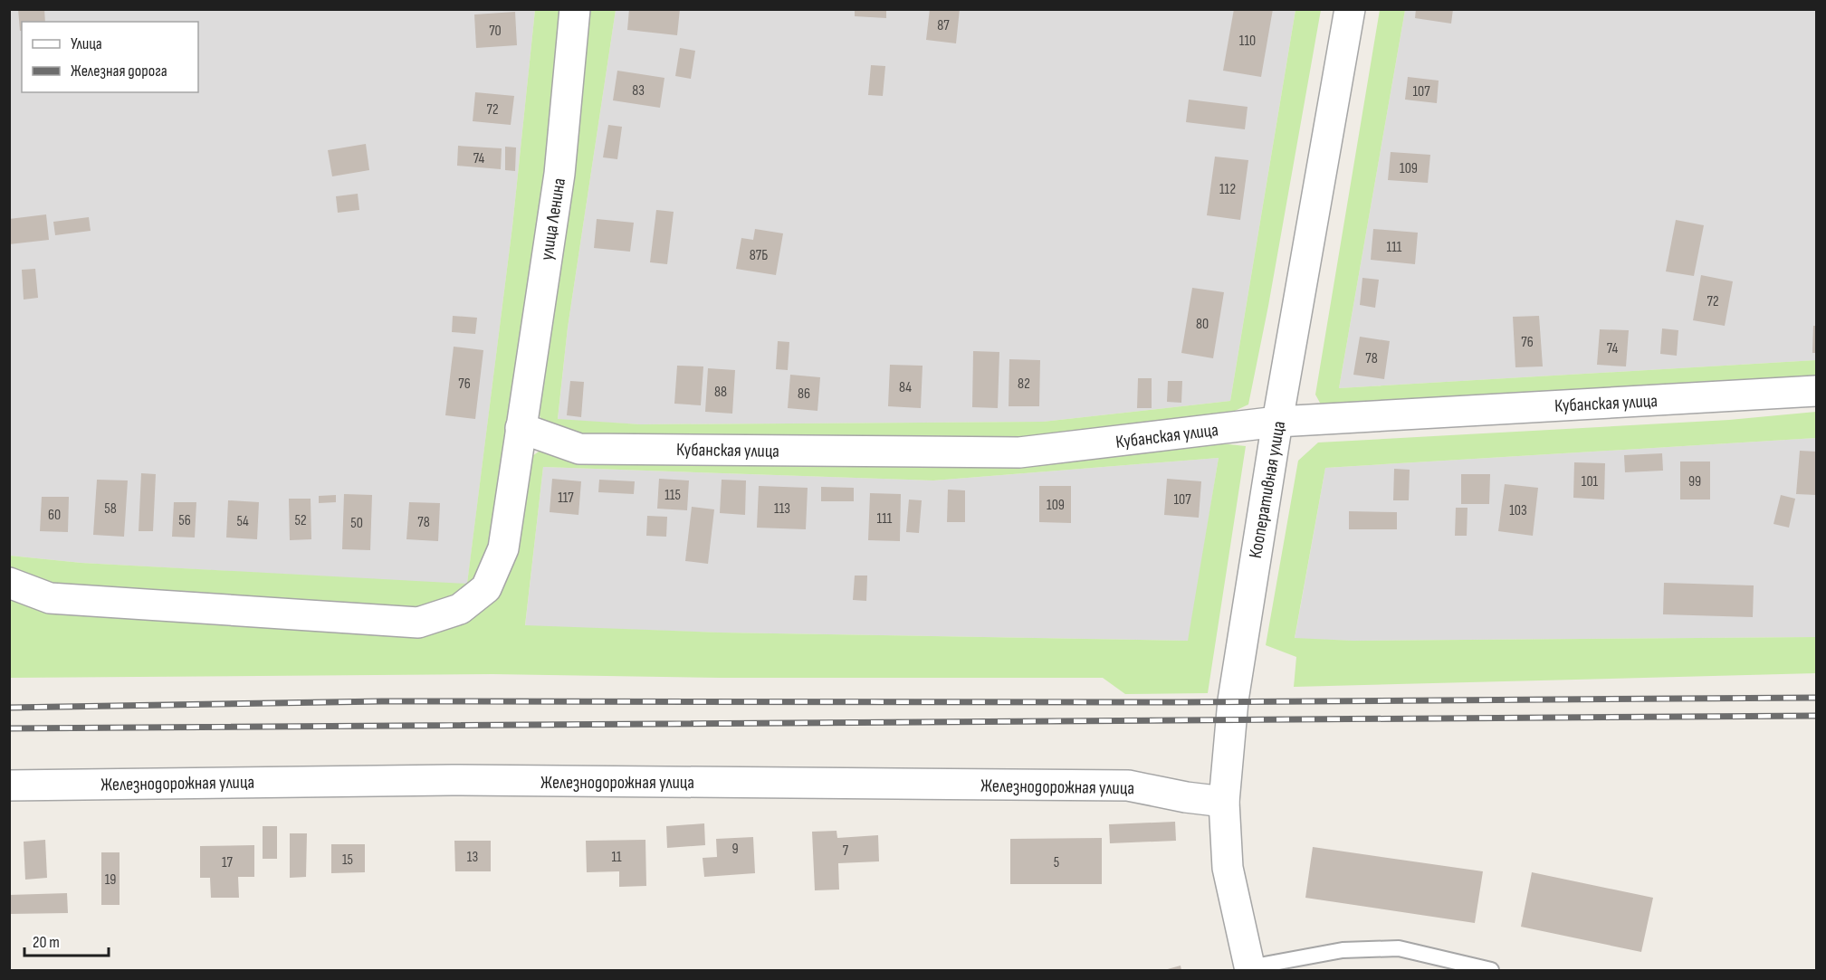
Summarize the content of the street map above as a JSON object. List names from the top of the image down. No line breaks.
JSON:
{"streets":{"street":["улица Ленина","Кубанская улица","Кооперативная улица","Железнодорожная улица"]},"crossings":[["улица Ленина","Кубанская улица"],["Кубанская улица","Кооперативная улица"],["Кооперативная улица","Железнодорожная улица"]],"house_numbers":["87","70","110","83","107","72","74","109","112","111","87Б","72","80","76","74","78","76","82","84","88","86","101","99","115","117","107","109","58","113","103","60","111","56","52","54","78","50","9","7","13","11","15","17","5","19"],"legend":["Улица","Железная дорога"],"scale_bar":"20 m"}
